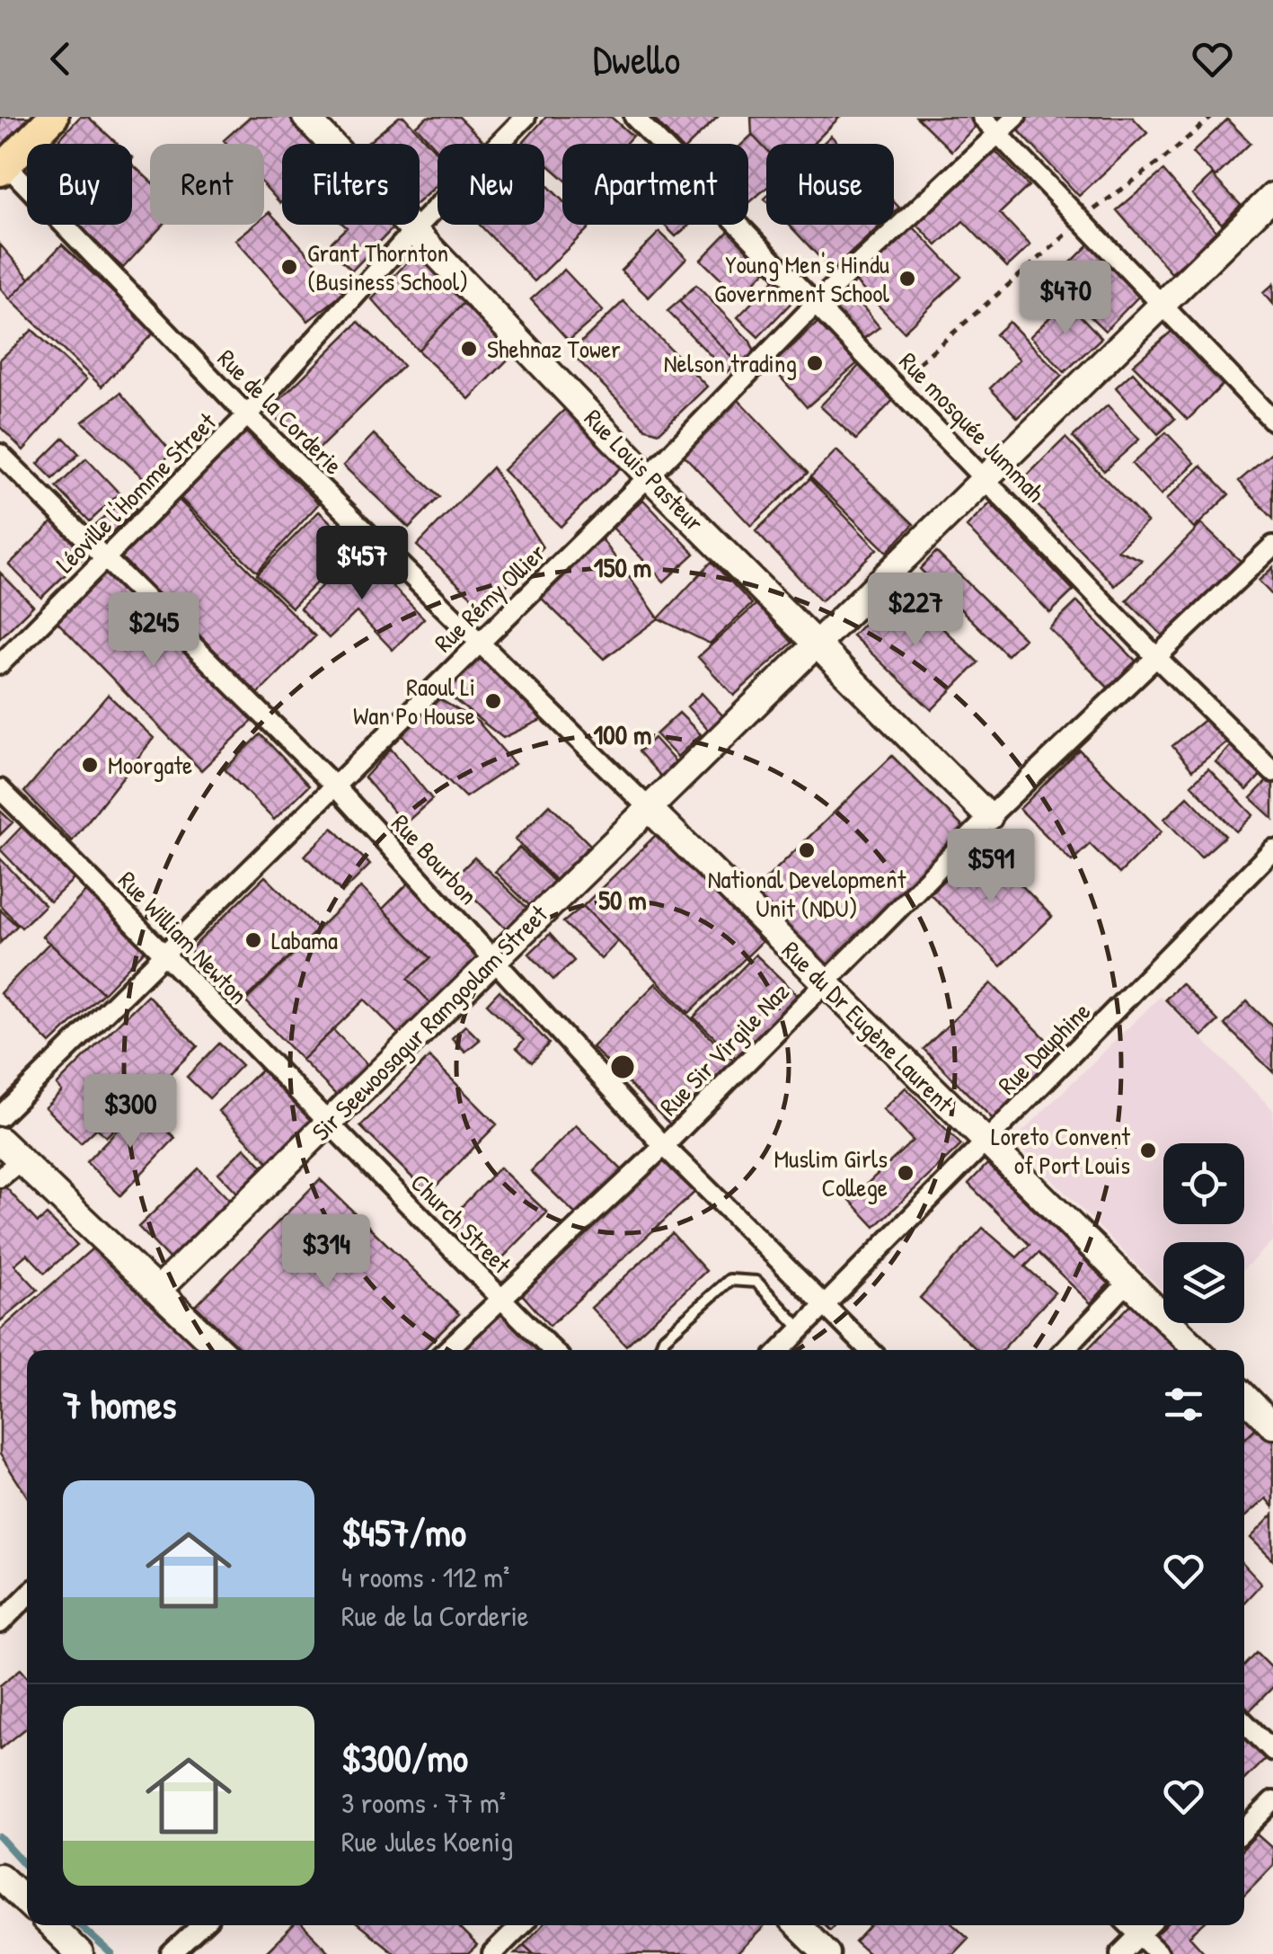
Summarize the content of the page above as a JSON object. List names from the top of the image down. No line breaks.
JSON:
{"streets":{"main road":["Rue Louis Pasteur","Sir Seewoosagur Ramgoolam Street","Rue du Dr Eugène Laurent"],"street":["Rue de la Corderie","Rue mosquée Jummah","Léoville l'Homme Street","Rue Rémy Ollier","Rue Bourbon","Rue William Newton","Rue Dauphine","Rue Sir Virgile Naz","Church Street"]},"crossings":[["Rue de la Corderie","Léoville l'Homme Street"],["Rue de la Corderie","Rue Rémy Ollier"],["Rue de la Corderie","Sir Seewoosagur Ramgoolam Street"],["Rue de la Corderie","Rue du Dr Eugène Laurent"],["Rue mosquée Jummah","Rue Rémy Ollier"],["Rue mosquée Jummah","Sir Seewoosagur Ramgoolam Street"],["Rue mosquée Jummah","Rue Sir Virgile Naz"],["Rue Louis Pasteur","Léoville l'Homme Street"],["Rue Louis Pasteur","Rue Rémy Ollier"],["Rue Louis Pasteur","Sir Seewoosagur Ramgoolam Street"],["Rue Louis Pasteur","Rue Sir Virgile Naz"],["Léoville l'Homme Street","Rue Bourbon"],["Rue Rémy Ollier","Rue Bourbon"],["Rue Rémy Ollier","Rue William Newton"],["Rue Bourbon","Sir Seewoosagur Ramgoolam Street"],["Rue Bourbon","Rue Dauphine"],["Rue Bourbon","Rue Sir Virgile Naz"],["Rue William Newton","Sir Seewoosagur Ramgoolam Street"],["Rue William Newton","Church Street"],["Sir Seewoosagur Ramgoolam Street","Rue du Dr Eugène Laurent"],["Sir Seewoosagur Ramgoolam Street","Church Street"],["Rue du Dr Eugène Laurent","Rue Dauphine"],["Rue du Dr Eugène Laurent","Rue Sir Virgile Naz"],["Rue Sir Virgile Naz","Church Street"]],"places":["Grant Thornton (Business School)","Young Men's Hindu Government School","Shehnaz Tower","Nelson trading","Raoul Li Wan Po House","Moorgate","National Development Unit (NDU)","Labama","Loreto Convent of Port Louis","Muslim Girls College"],"page":{"header":"Dwello","chip":["Buy","Rent","Filters","New","Apartment","House"],"price":["$470","$457","$227","$245","$591","$300","$314"],"heading":"7 homes","list":[{"name":"$457/mo","note":"4 rooms · 112 m² · Rue de la Corderie"},{"name":"$300/mo","note":"3 rooms · 77 m² · Rue Jules Koenig"}]},"rings":["150 m","100 m","50 m"]}
